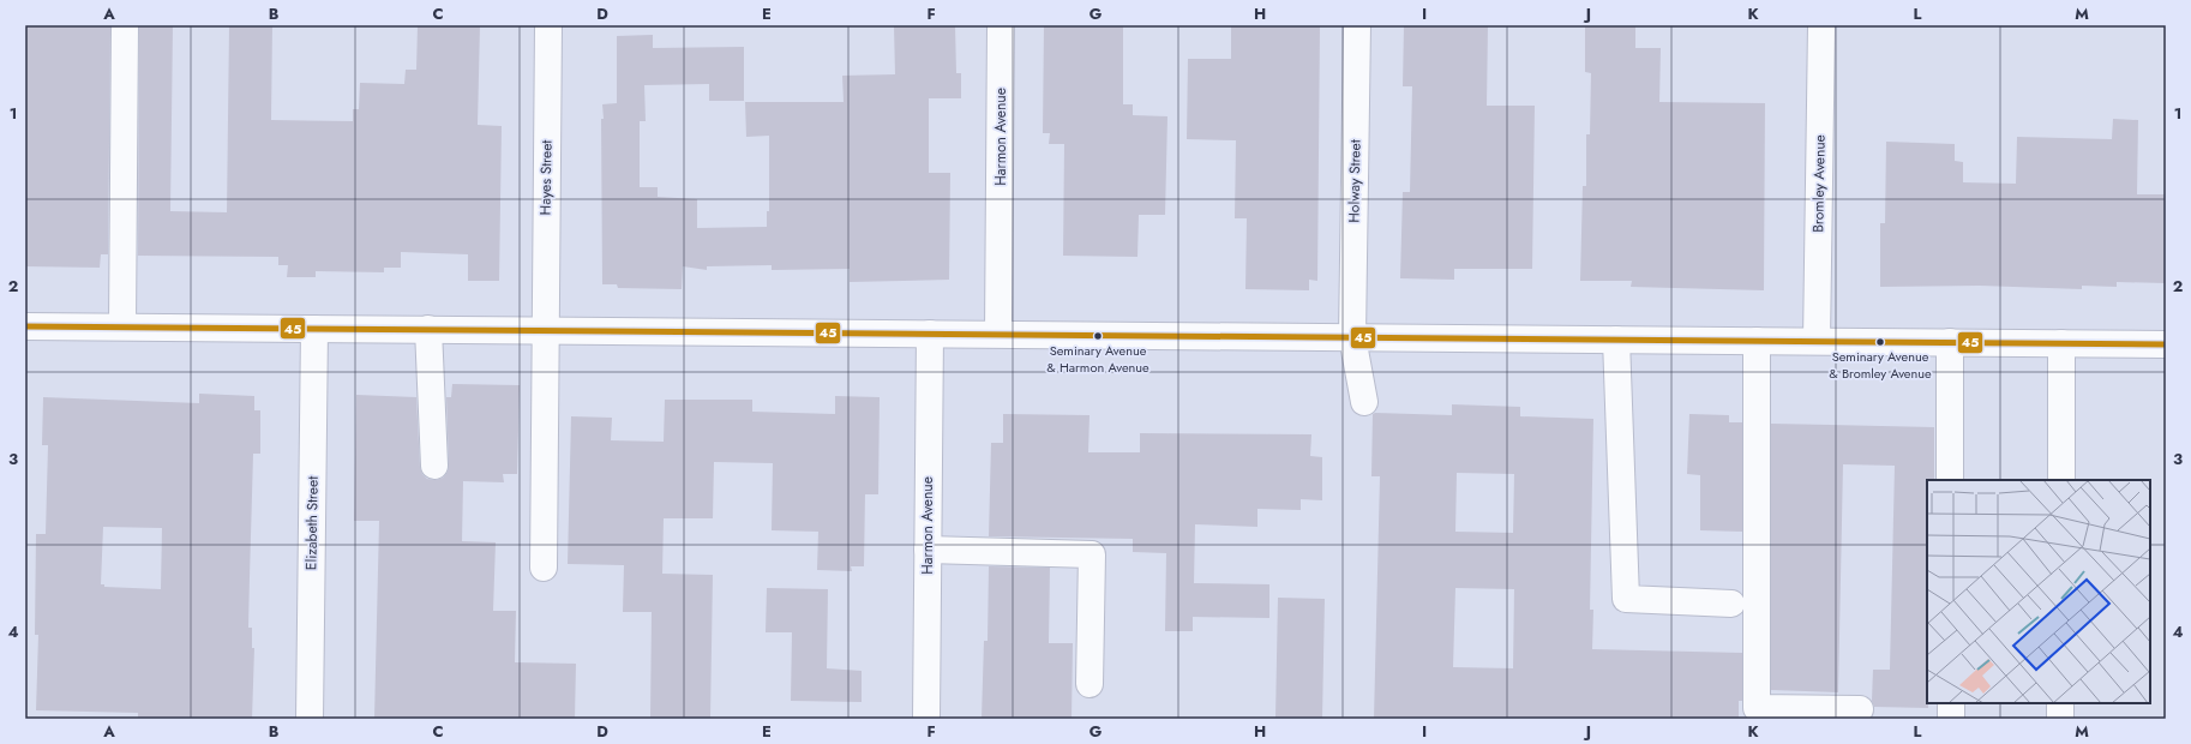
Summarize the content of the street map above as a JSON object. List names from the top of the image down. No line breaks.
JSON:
{"streets":{"street":["Harmon Avenue","Hayes Street","Holway Street","Bromley Avenue","Elizabeth Street"]},"places":["Seminary Avenue & Harmon Avenue","Seminary Avenue & Bromley Avenue"],"lines":["transit line 45"],"grid":{"columns":["A","B","C","D","E","F","G","H","I","J","K","L","M"],"rows":["1","2","3","4"]}}
